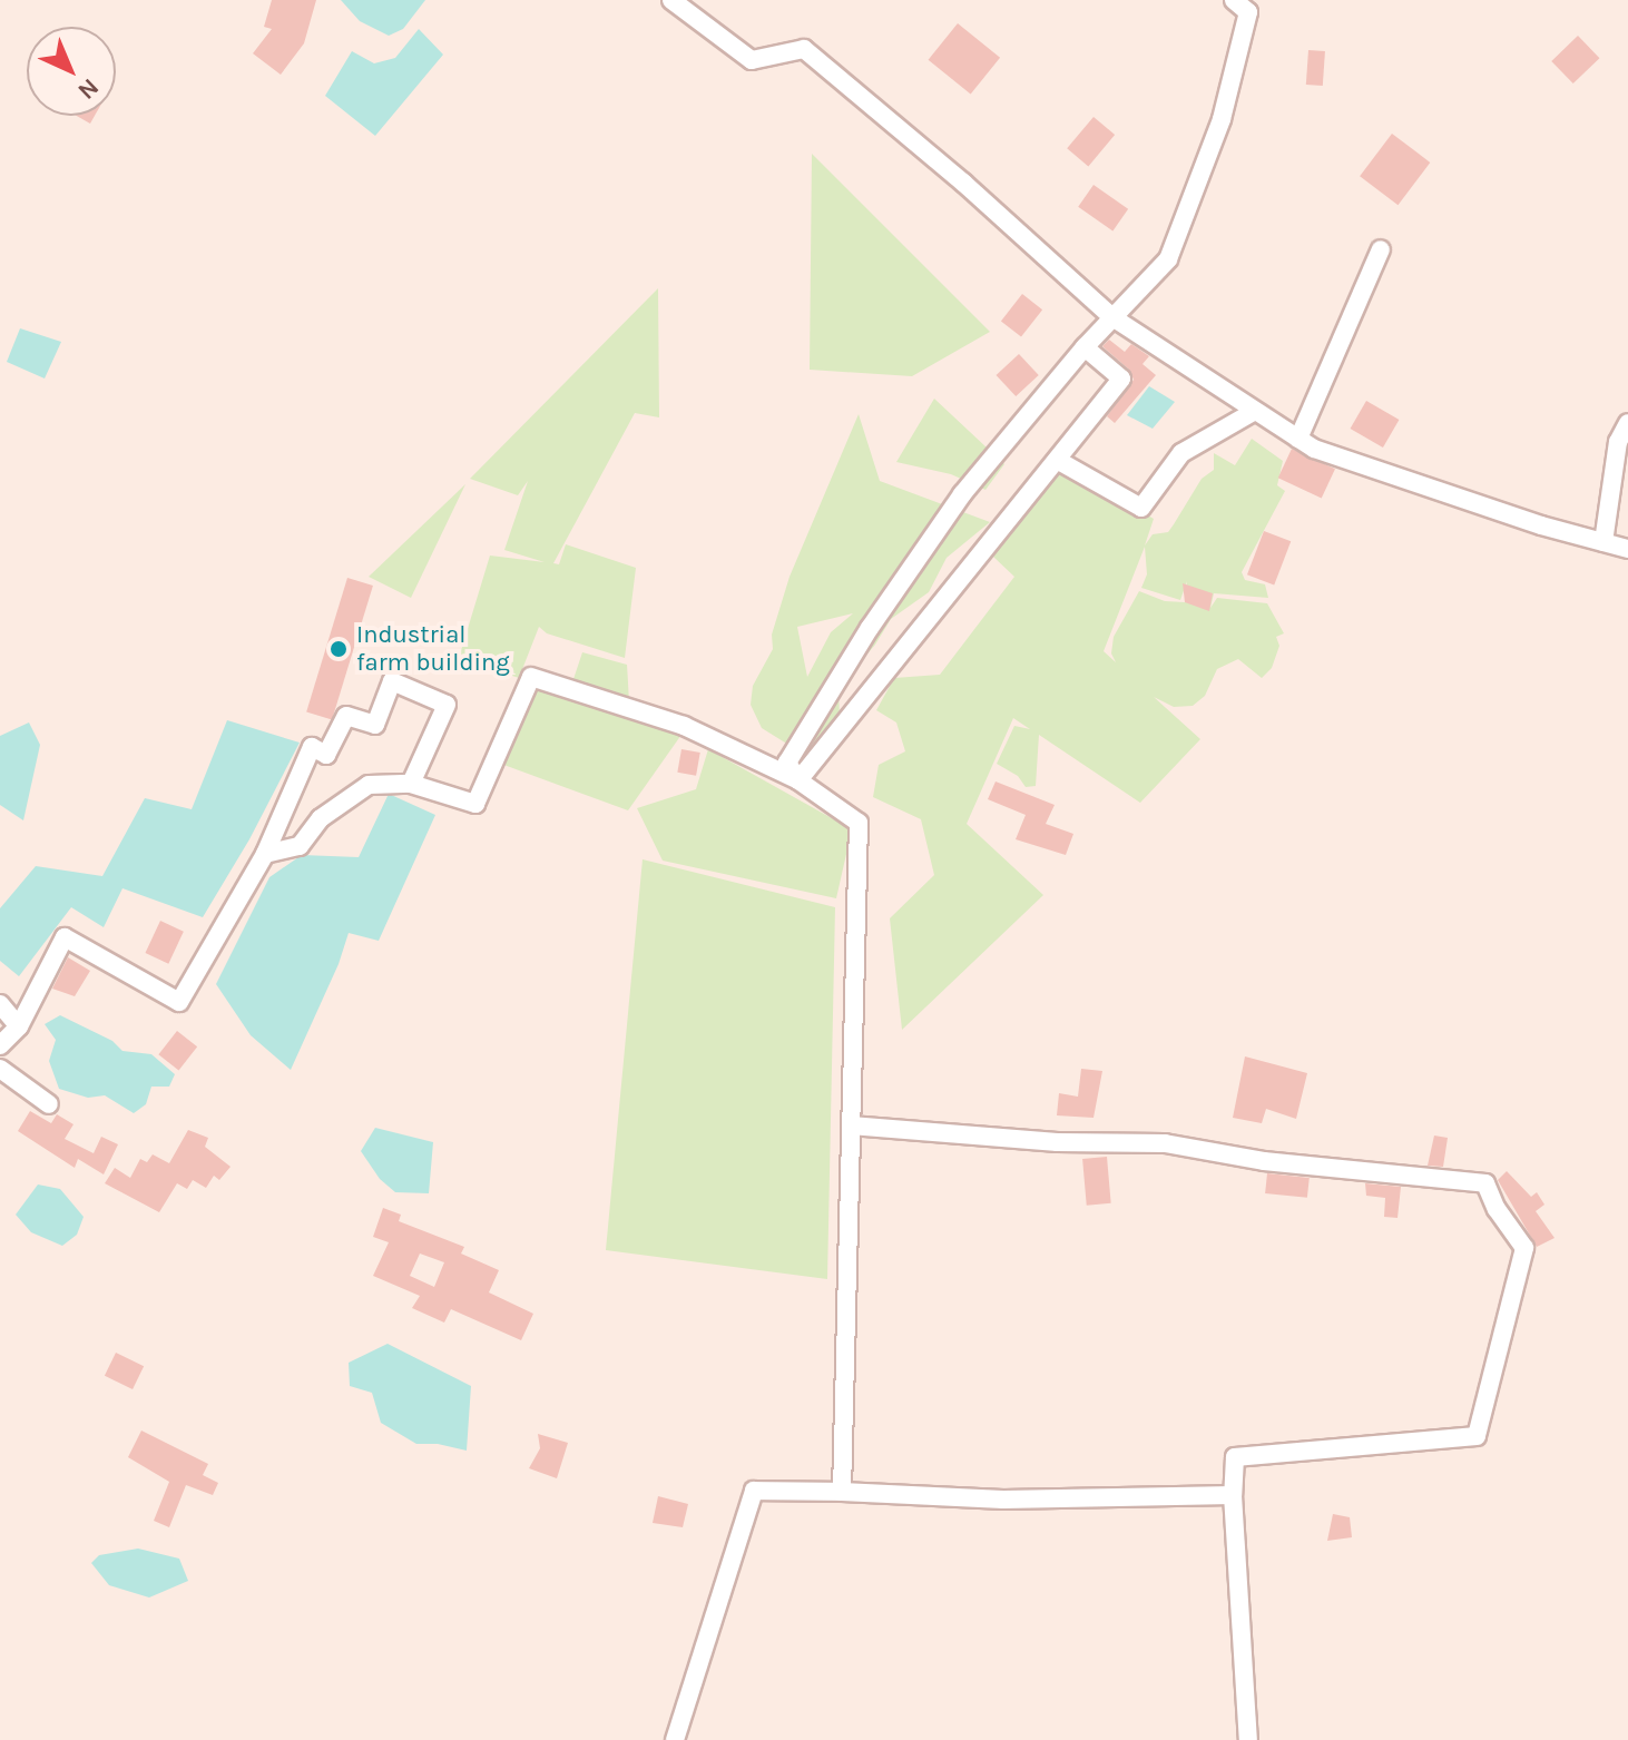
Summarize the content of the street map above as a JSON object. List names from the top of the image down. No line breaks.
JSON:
{"places":["Industrial farm building"],"north":"bottom right"}
